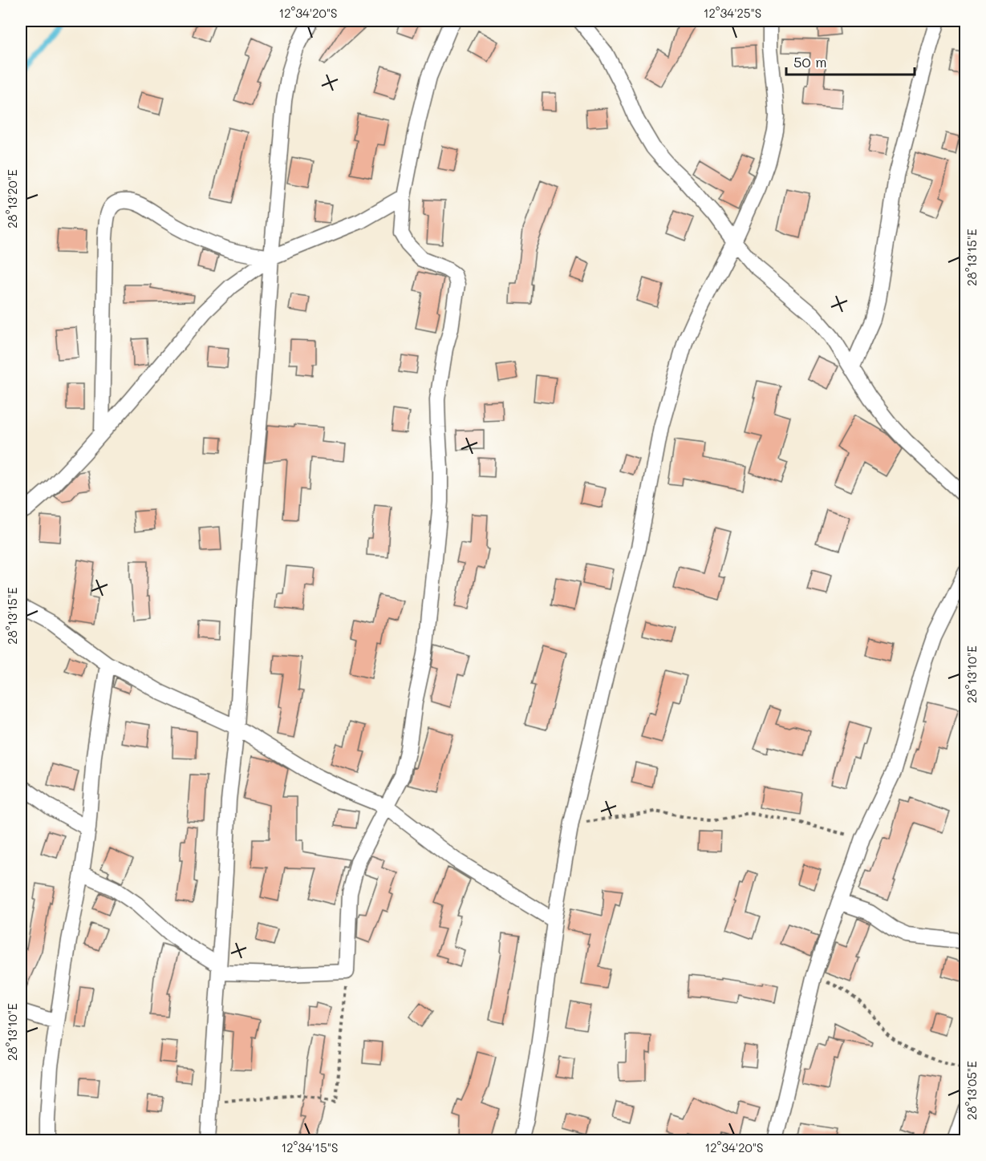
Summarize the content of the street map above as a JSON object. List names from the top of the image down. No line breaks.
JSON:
{"scale_bar":"50 m","coordinates":["12°34'20\"S","12°34'25\"S","28°13'20\"E","28°13'15\"E","28°13'10\"E","28°13'05\"E","12°34'15\"S"]}
